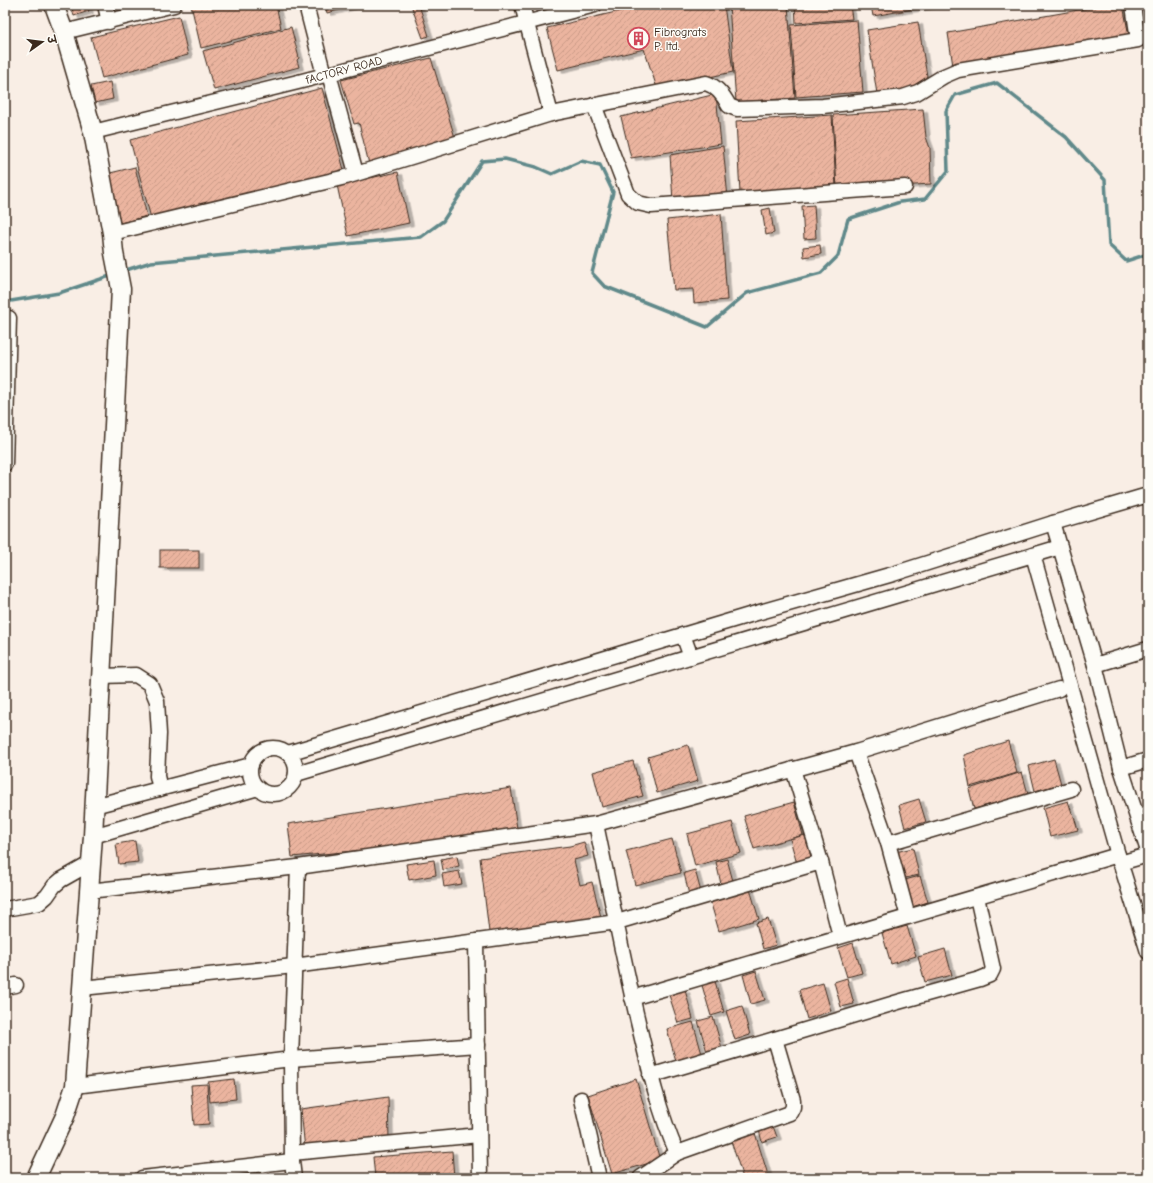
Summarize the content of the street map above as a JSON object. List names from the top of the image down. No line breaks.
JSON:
{"streets":{"street":["fACTORY ROAD"]},"places":{"building":["Fibrograts P. ltd."]},"north":"right"}
